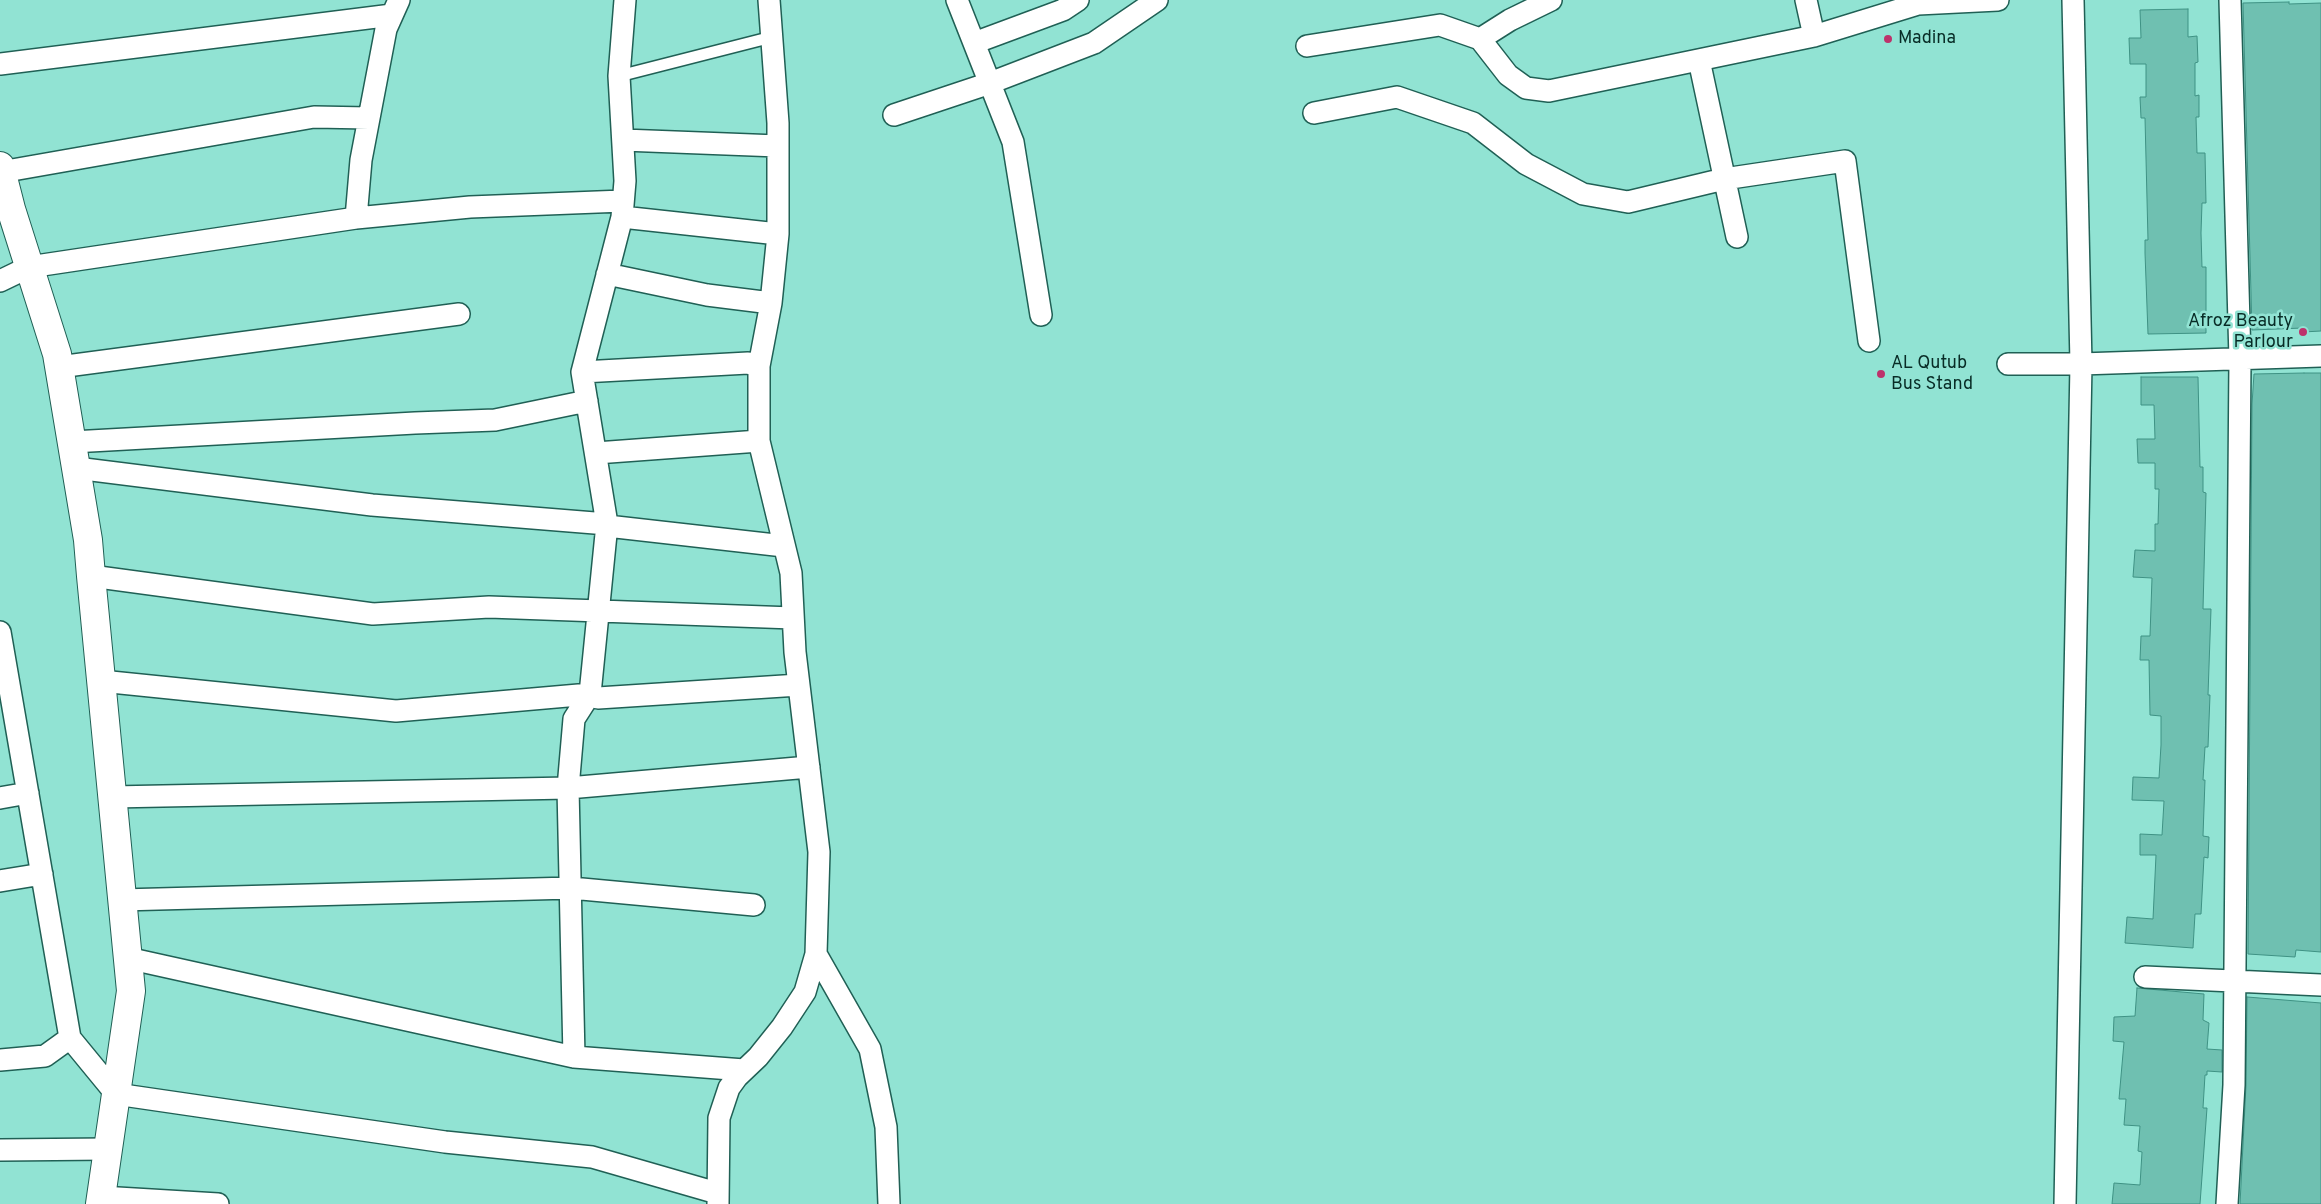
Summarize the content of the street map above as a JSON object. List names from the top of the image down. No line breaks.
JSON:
{"places":["Madina","Afroz Beauty Parlour","AL Qutub Bus Stand"]}
